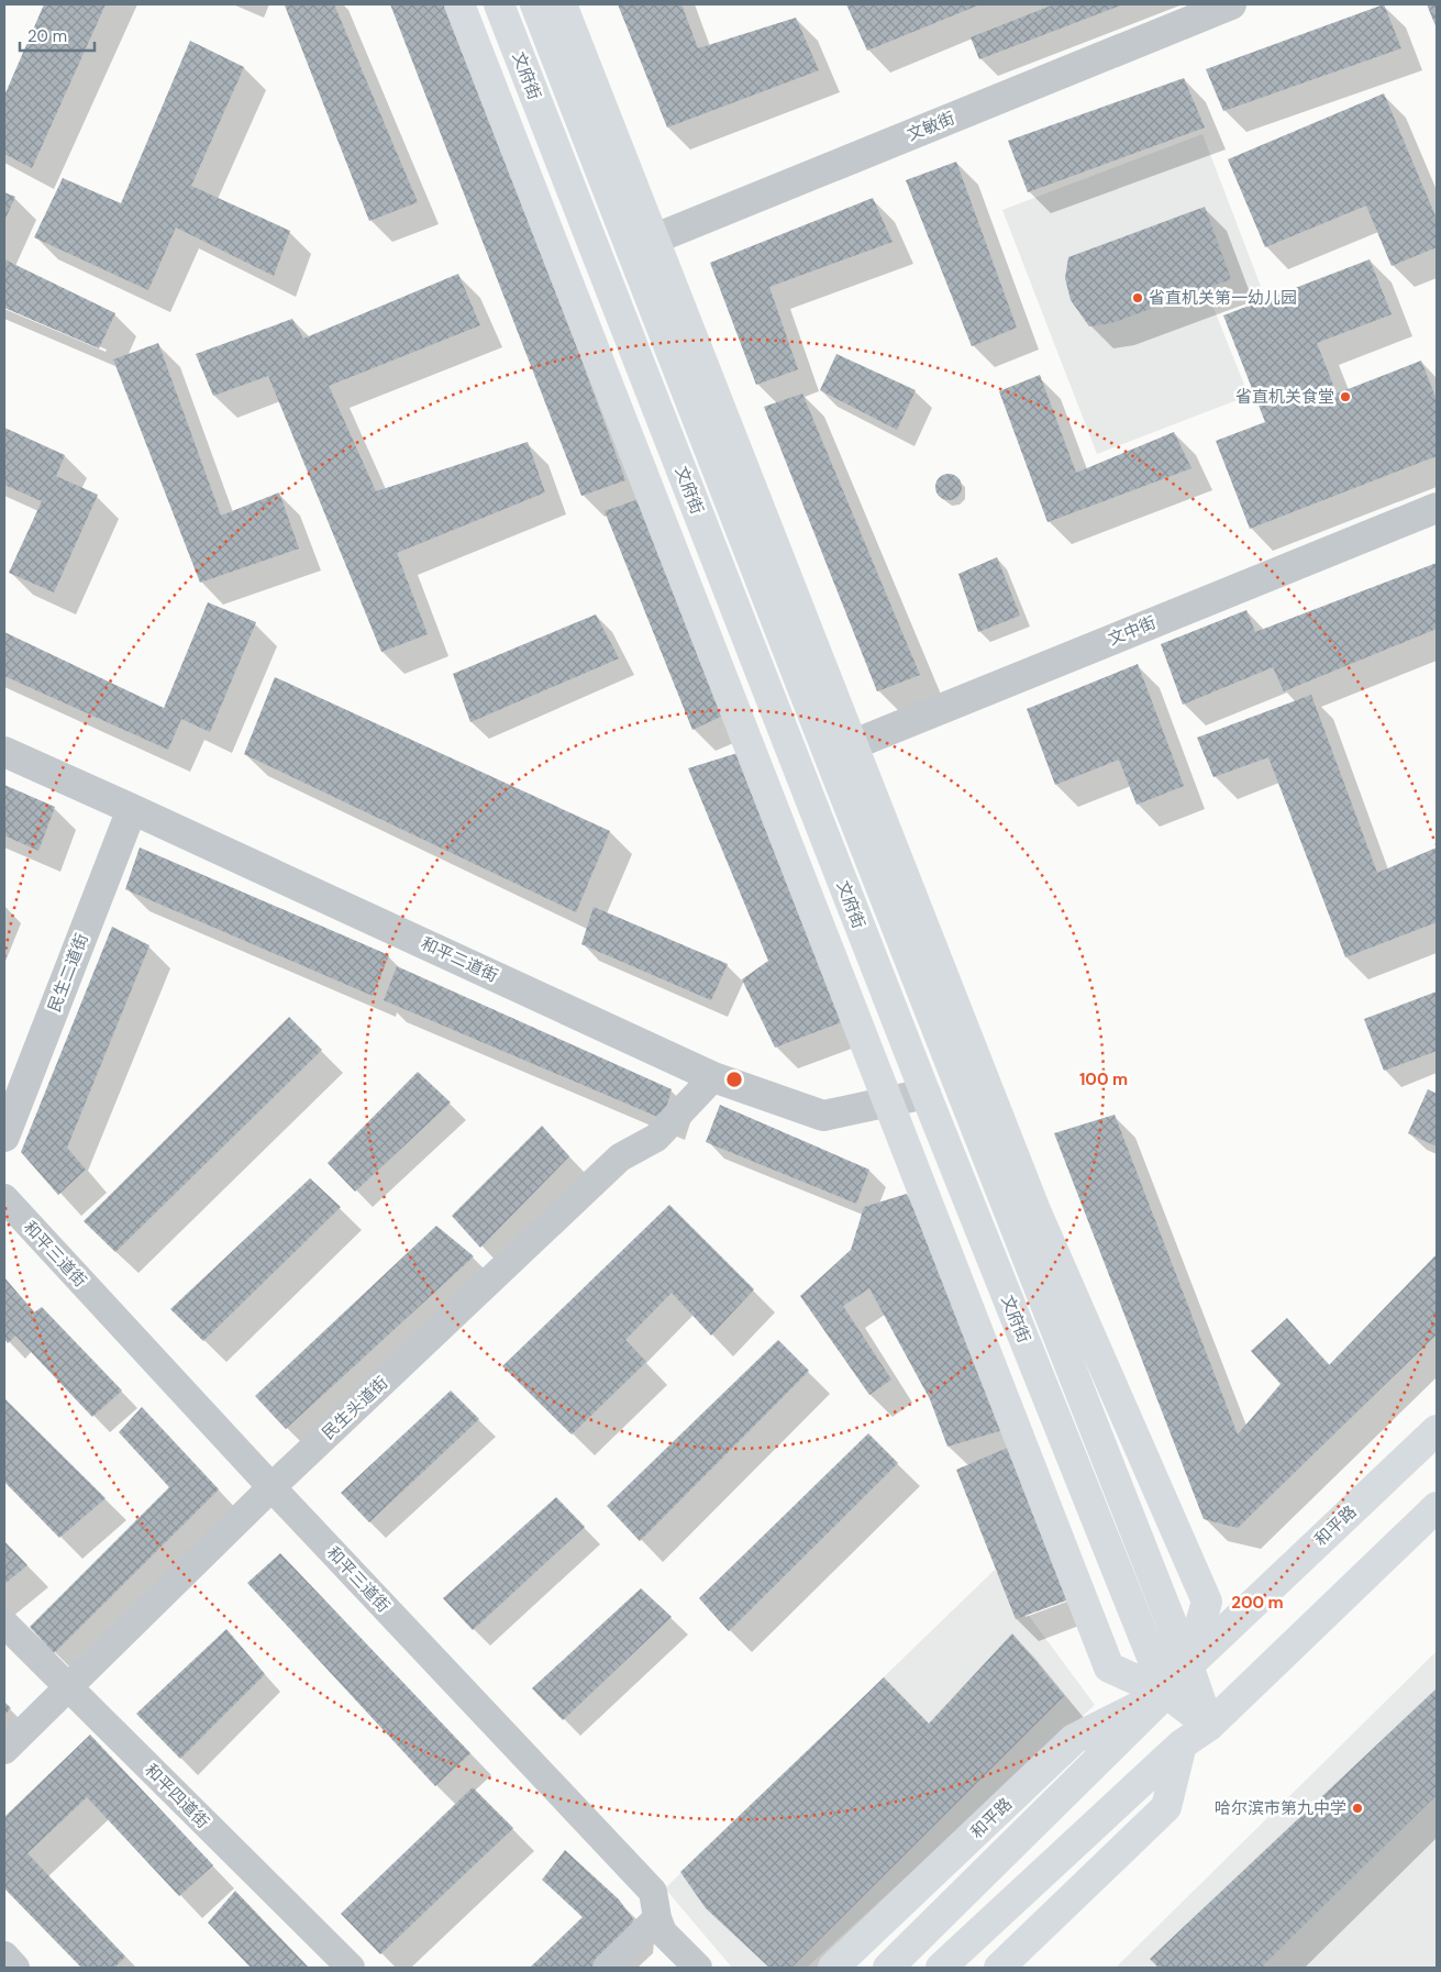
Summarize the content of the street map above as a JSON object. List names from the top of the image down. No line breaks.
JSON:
{"streets":{"main road":["文府街","和平路"],"street":["文敏街","文中街","和平二道街","民生二道街","和平三道街","民生头道街","和平四道街"]},"crossings":[["文府街","文敏街"],["文府街","文中街"],["文府街","和平二道街"],["文府街","和平路"],["和平二道街","民生二道街"],["和平二道街","民生头道街"],["和平三道街","民生头道街"],["民生头道街","和平四道街"]],"places":["省直机关第一幼儿园","省直机关食堂","哈尔滨市第九中学"],"scale_bar":"20 m","rings":["100 m","200 m"]}
